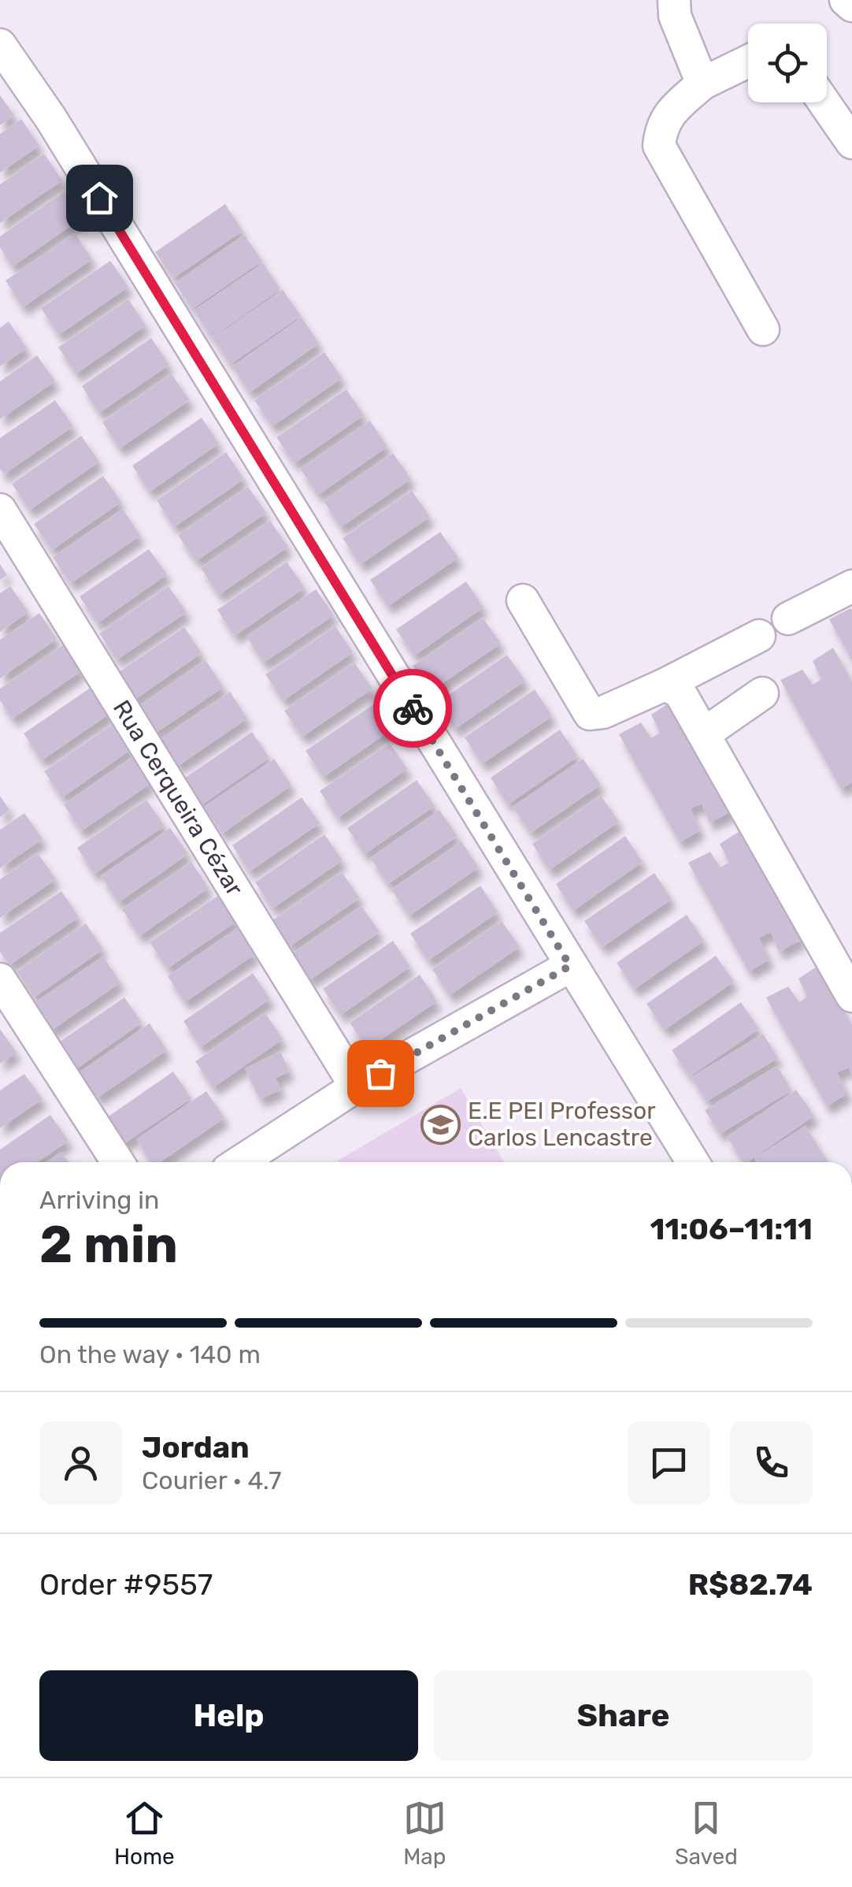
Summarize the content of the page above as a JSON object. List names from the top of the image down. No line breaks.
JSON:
{"streets":{"street":["Rua Cerqueira Cézar"]},"places":{"school or university":["E.E PEI Professor Carlos Lencastre"]},"page":{"heading":["2 min","Arriving in","11:06–11:11"],"panel":["Jordan","Courier · 4.7","Order #9557","R$82.74"],"bar":"On the way · 140 m","buttons":["Help","Share"],"tabs":["Home","Map","Saved"]}}
